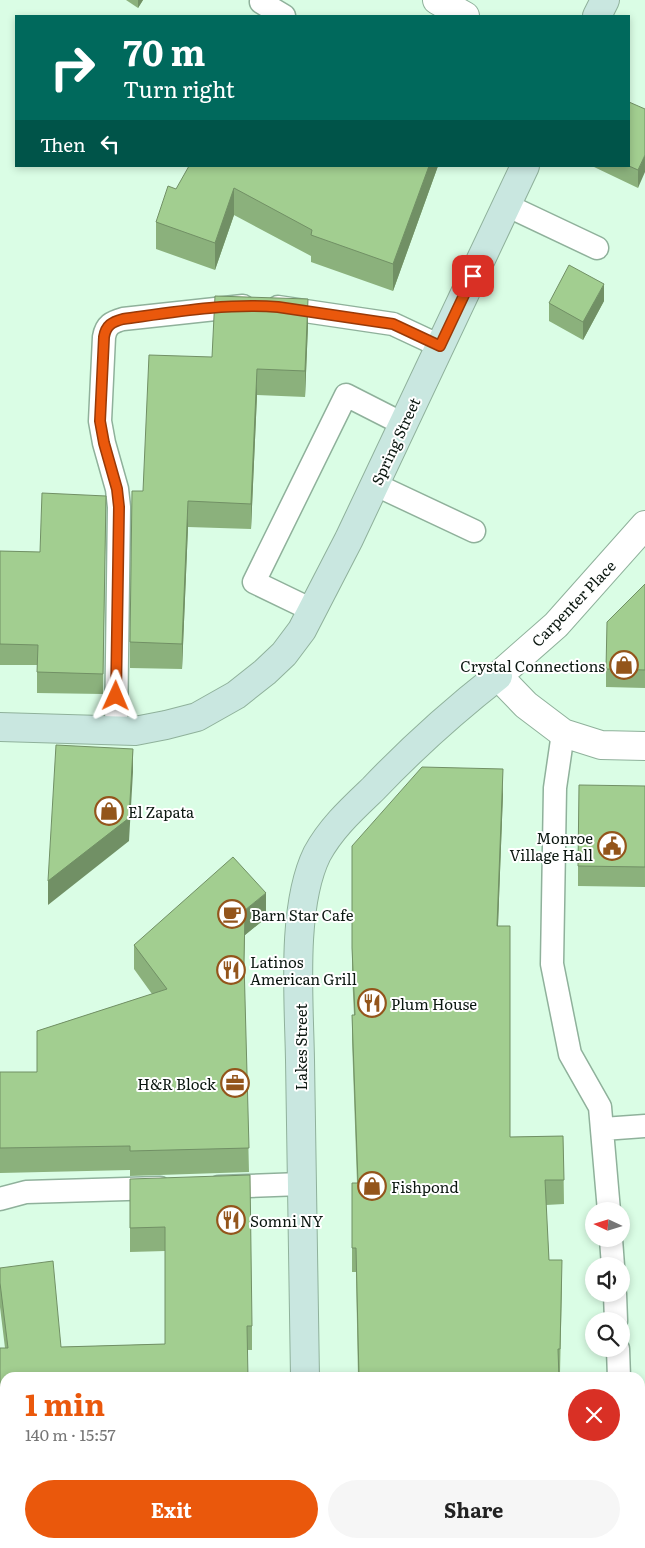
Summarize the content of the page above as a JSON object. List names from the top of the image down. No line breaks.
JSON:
{"streets":{"street":["Spring Street","Carpenter Place","Lakes Street"]},"crossings":[["Carpenter Place","Lakes Street"]],"places":{"shop":["Crystal Connections","El Zapata","Fishpond"],"public building":["Monroe Village Hall"],"cafe":["Barn Star Cafe"],"restaurant":["Latinos American Grill","Plum House","Somni NY"],"office":["H&R Block"]},"north":"left","page":{"turn":["70 m","Turn right"],"then":"Then","heading":["1 min","140 m · 15:57"],"buttons":["Exit","Share"]}}
